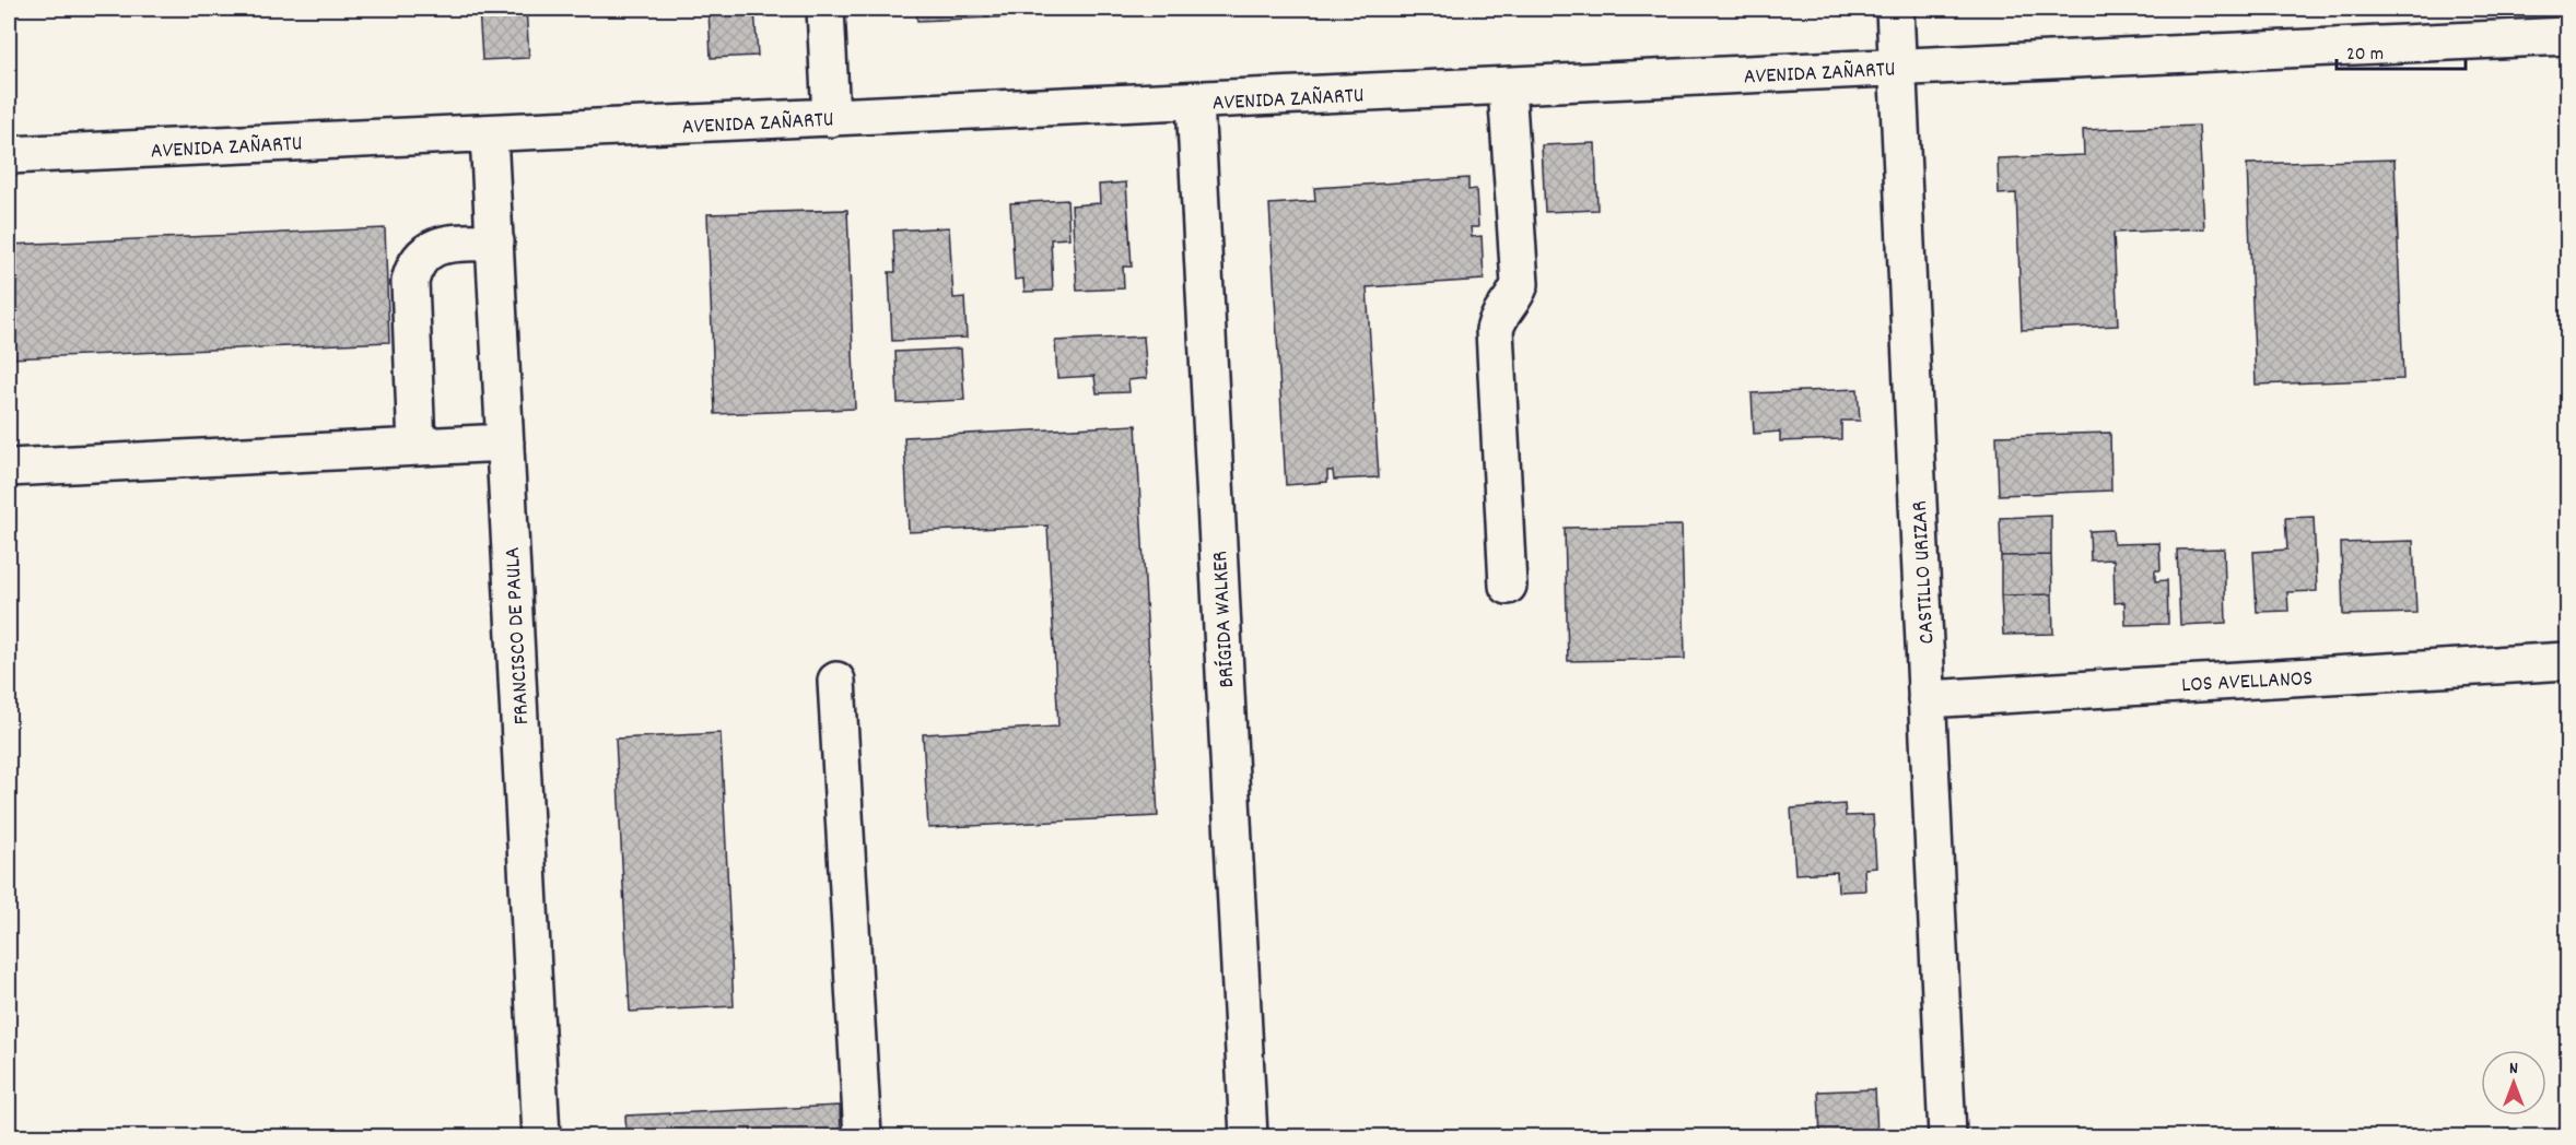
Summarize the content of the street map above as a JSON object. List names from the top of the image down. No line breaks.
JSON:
{"streets":{"street":["AVENIDA ZAÑARTU","CASTILLO URIZAR","BRÍGIDA WALKER","FRANCISCO DE PAULA","LOS AVELLANOS"]},"crossings":[["AVENIDA ZAÑARTU","CASTILLO URIZAR"],["AVENIDA ZAÑARTU","BRÍGIDA WALKER"],["AVENIDA ZAÑARTU","FRANCISCO DE PAULA"],["CASTILLO URIZAR","LOS AVELLANOS"]],"scale_bar":"20 m","north":"top"}
